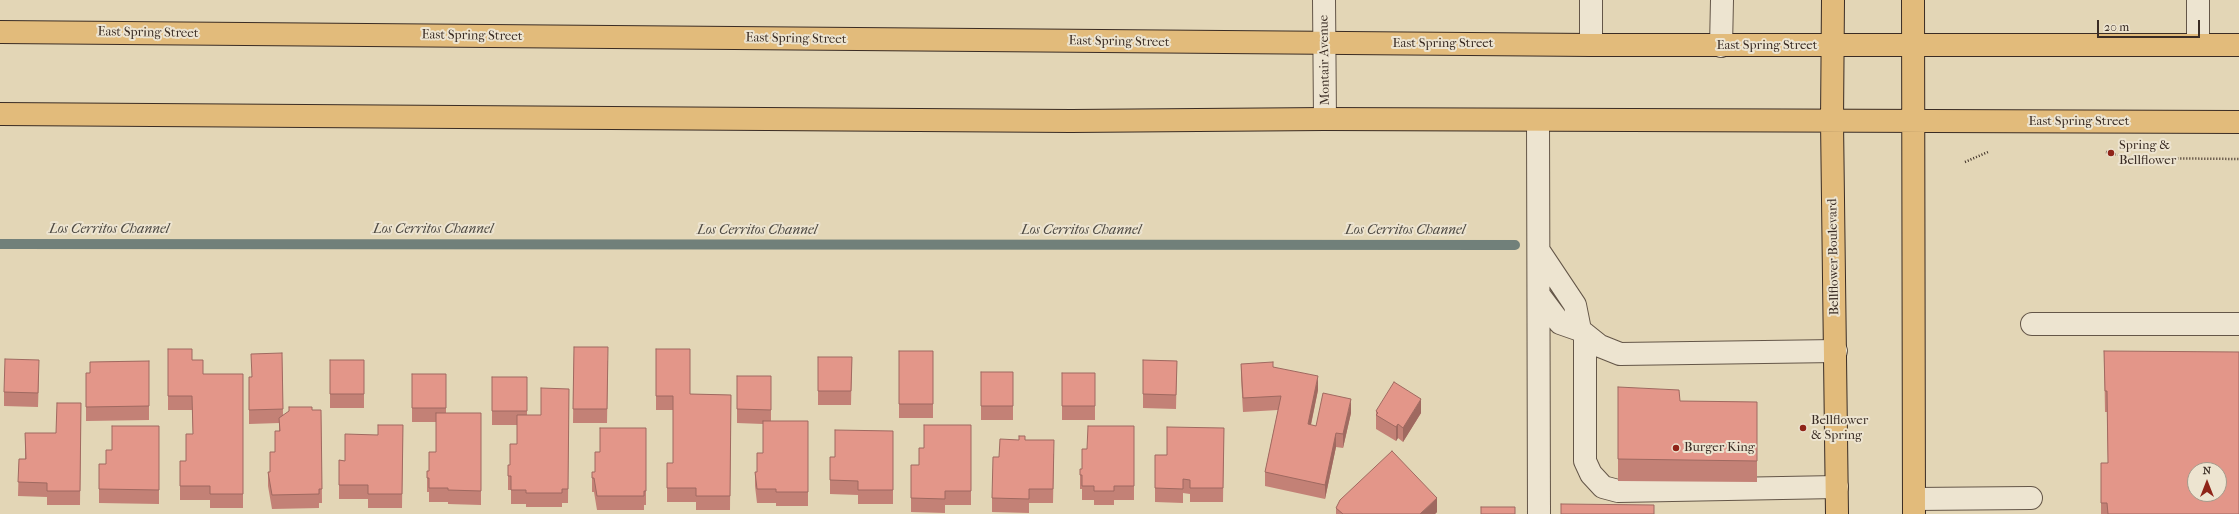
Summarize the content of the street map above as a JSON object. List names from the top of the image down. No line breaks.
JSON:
{"streets":{"main road":["East Spring Street","Bellflower Boulevard"],"street":["Montair Avenue"]},"crossings":[["East Spring Street","Montair Avenue"],["East Spring Street","Bellflower Boulevard"]],"water":["Los Cerritos Channel"],"places":["Spring & Bellflower","Bellflower & Spring","Burger King"],"scale_bar":"20 m","north":"top"}
